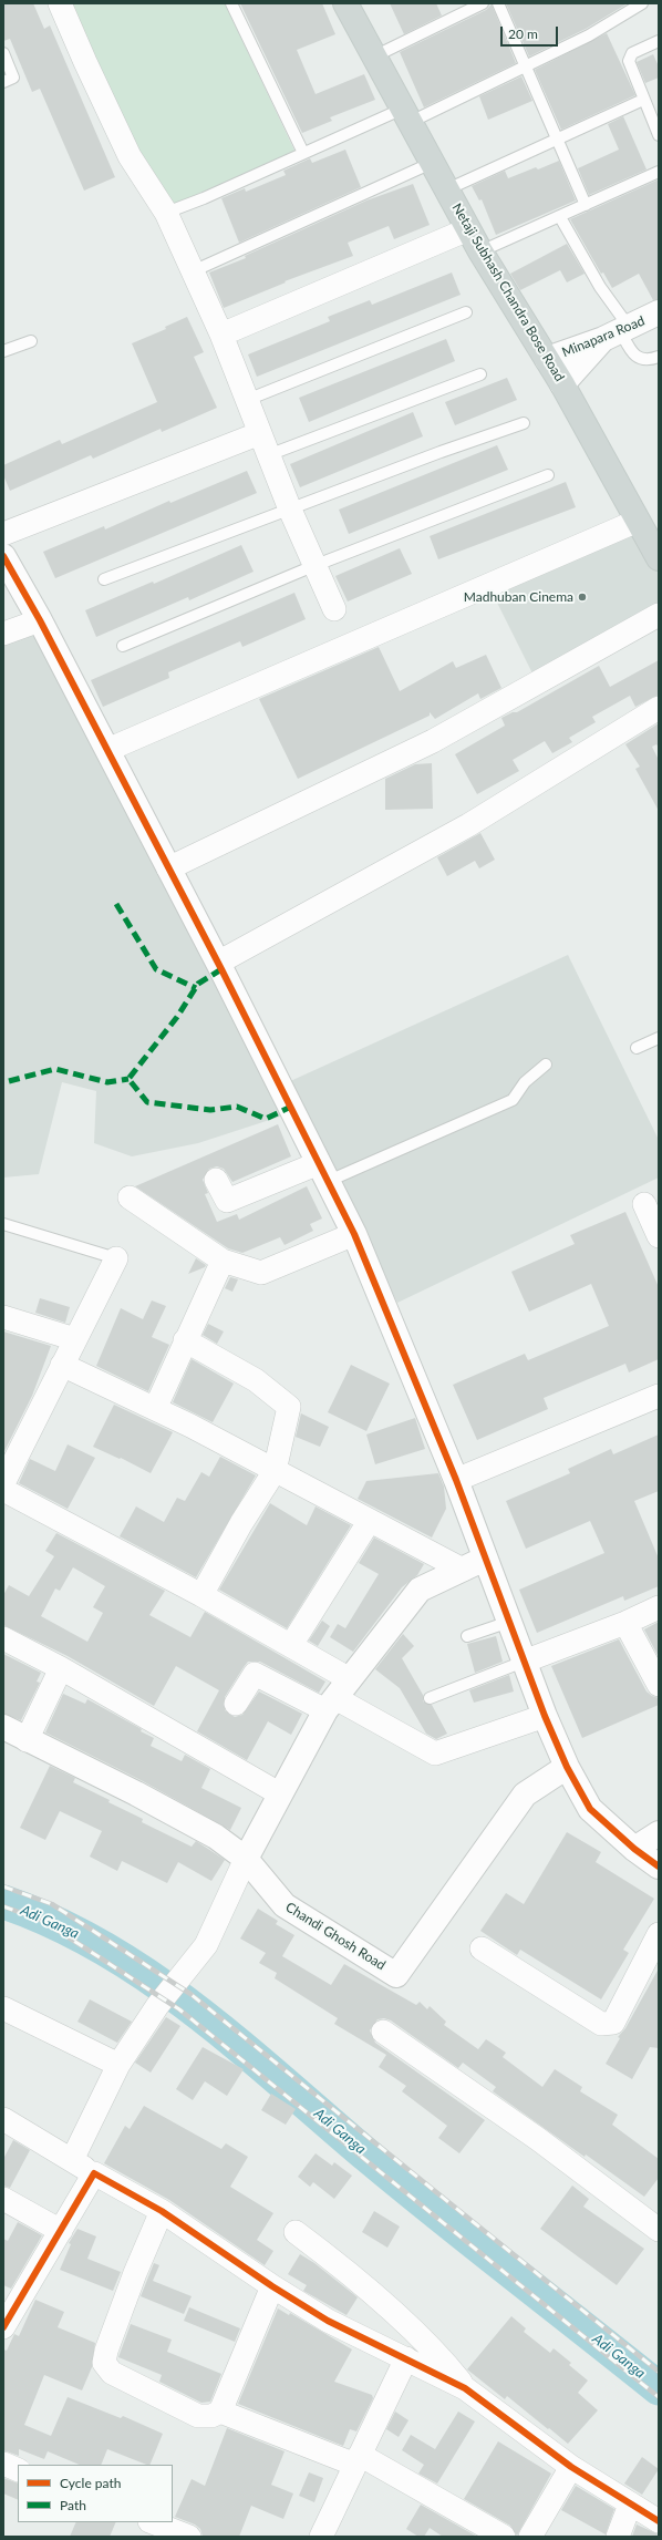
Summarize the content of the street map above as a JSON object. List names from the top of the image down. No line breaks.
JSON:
{"streets":{"main road":["Netaji Subhash Chandra Bose Road"],"street":["Minapara Road","Chandi Ghosh Road"]},"crossings":[["Netaji Subhash Chandra Bose Road","Minapara Road"]],"water":["Adi Ganga"],"places":["Madhuban Cinema"],"legend":["Cycle path","Path"],"scale_bar":"20 m"}
